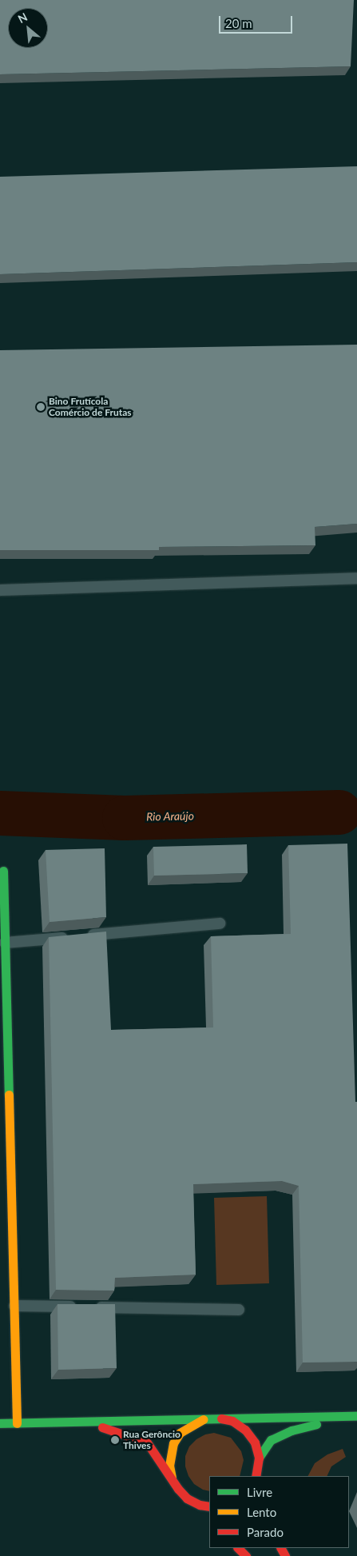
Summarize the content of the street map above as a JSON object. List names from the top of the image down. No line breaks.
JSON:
{"water":["Rio Araújo"],"places":["Bino Frutícola Comércio de Frutas","Rua Gerôncio Thives"],"legend":["Livre","Lento","Parado"],"scale_bar":"20 m","north":"top left"}
